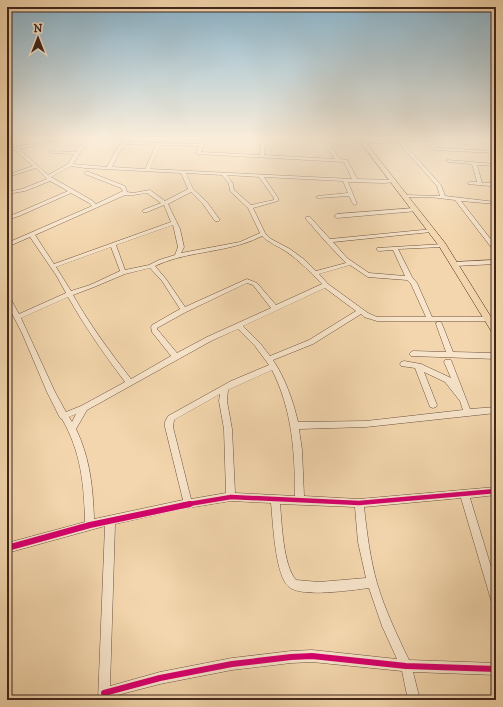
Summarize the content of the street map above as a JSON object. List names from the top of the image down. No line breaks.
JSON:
{"north":"top"}
